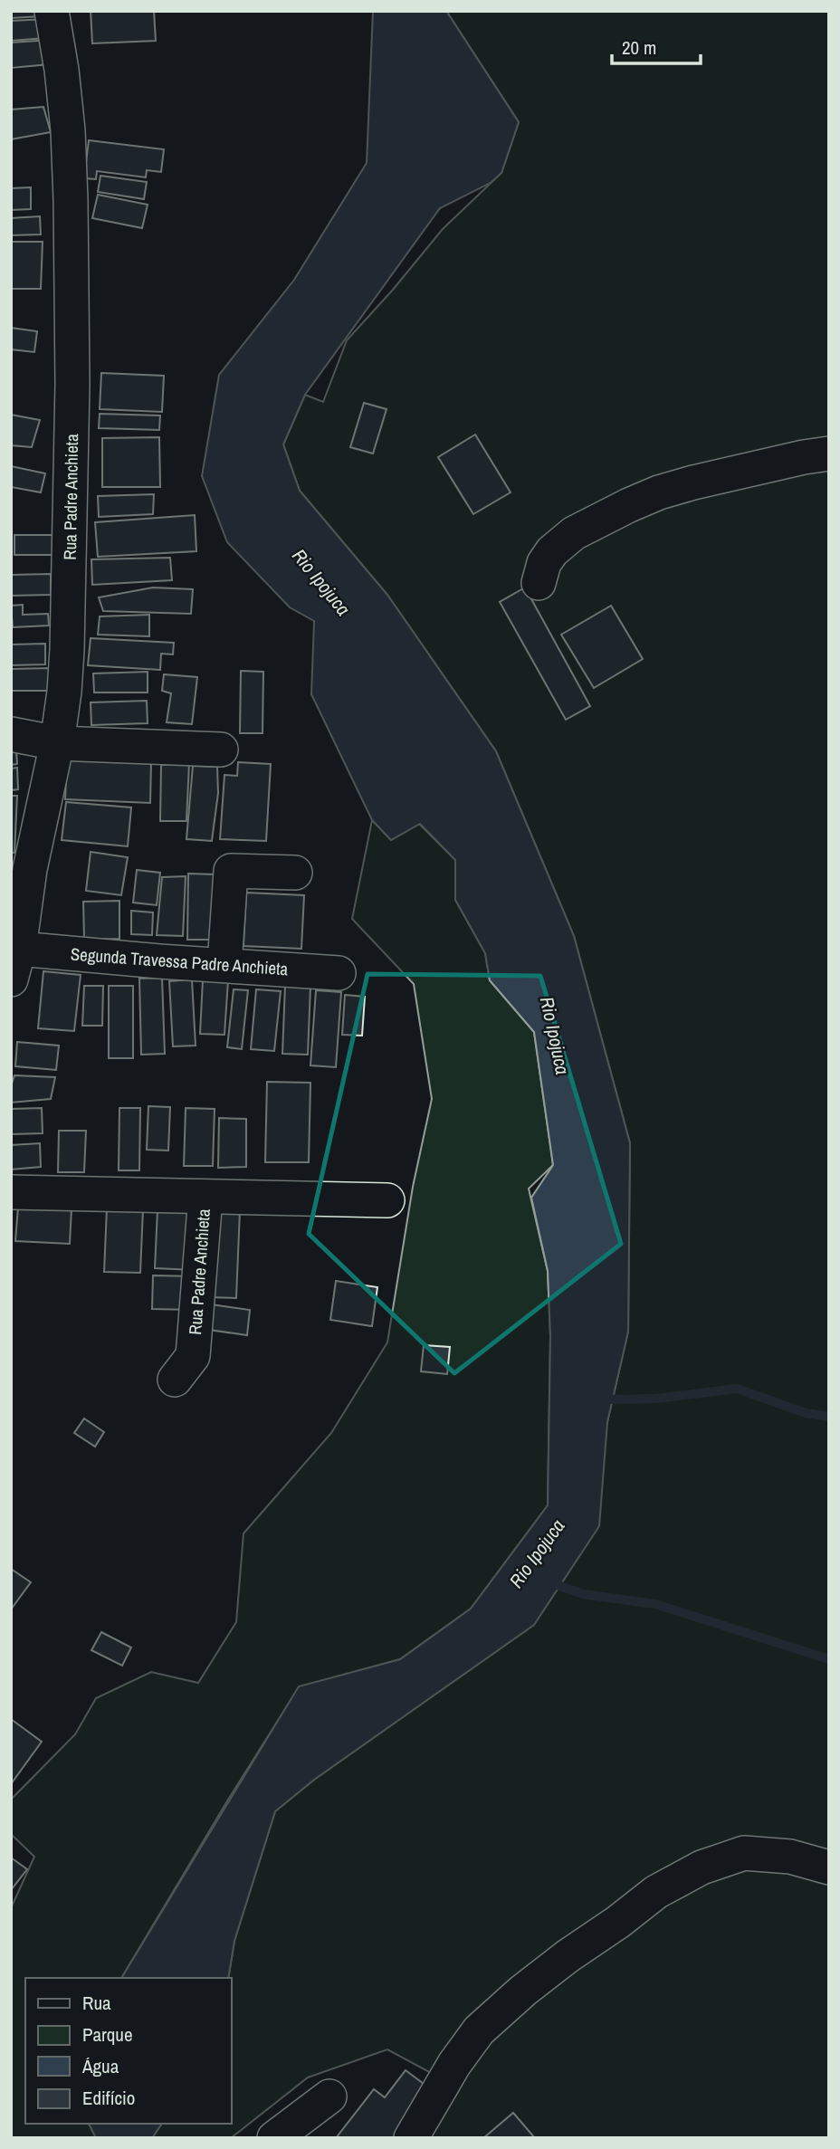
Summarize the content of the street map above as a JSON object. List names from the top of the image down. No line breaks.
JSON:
{"streets":{"street":["Rua Padre Anchieta","Segunda Travessa Padre Anchieta"]},"crossings":[["Rua Padre Anchieta","Segunda Travessa Padre Anchieta"]],"water":["Rio Ipojuca"],"legend":["Rua","Parque","Água","Edifício"],"scale_bar":"20 m"}
